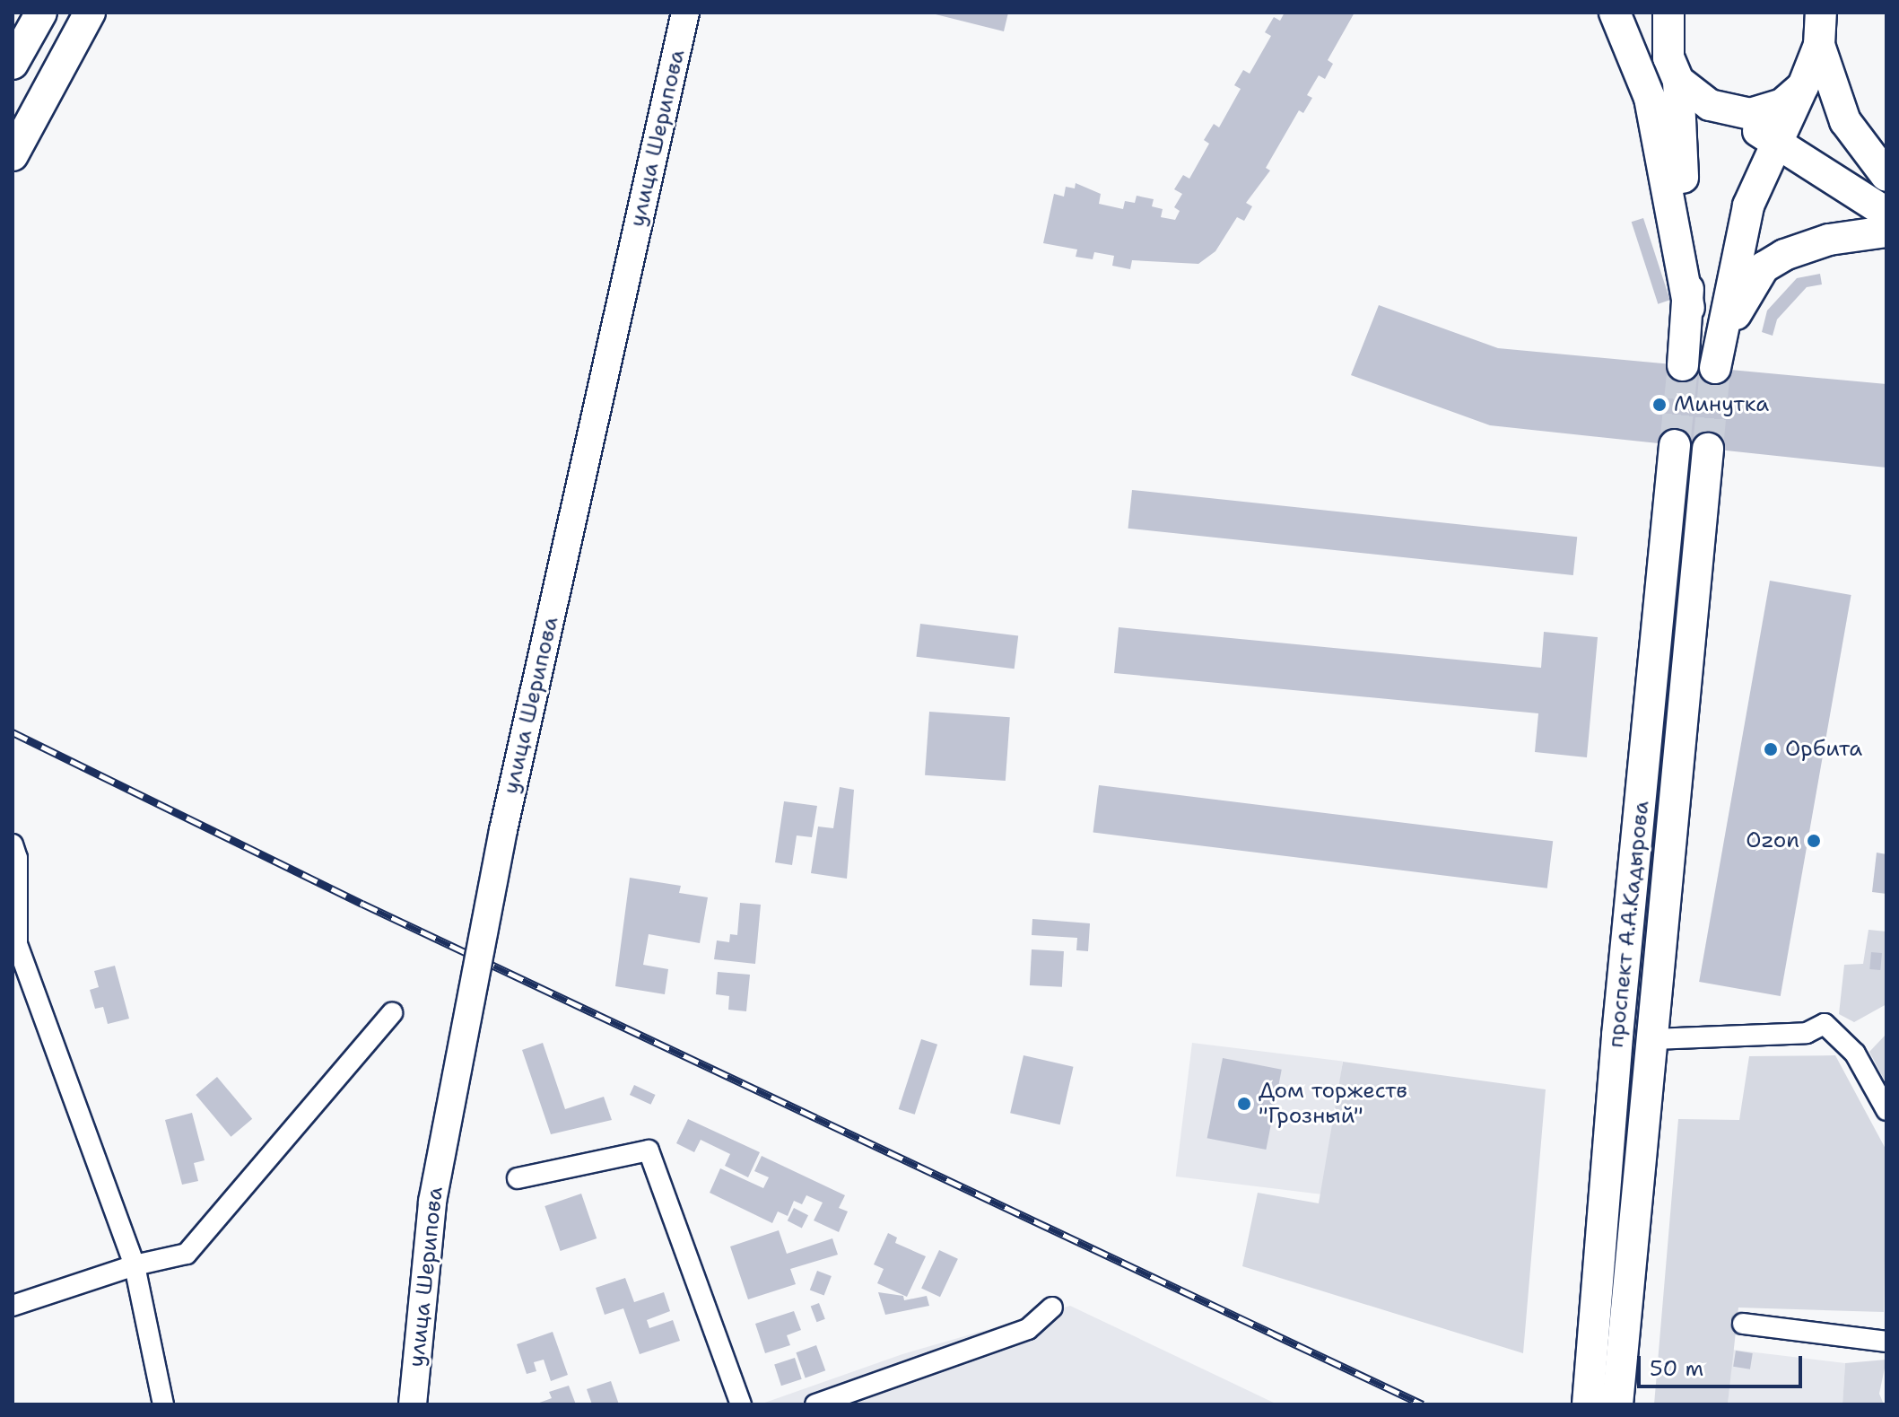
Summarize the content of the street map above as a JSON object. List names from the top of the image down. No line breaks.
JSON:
{"streets":{"main road":["улица Шерипова","проспект А.А.Кадырова"]},"places":["Минутка","Орбита","Ozon","Дом торжеств \"Грозный\""],"scale_bar":"50 m"}
